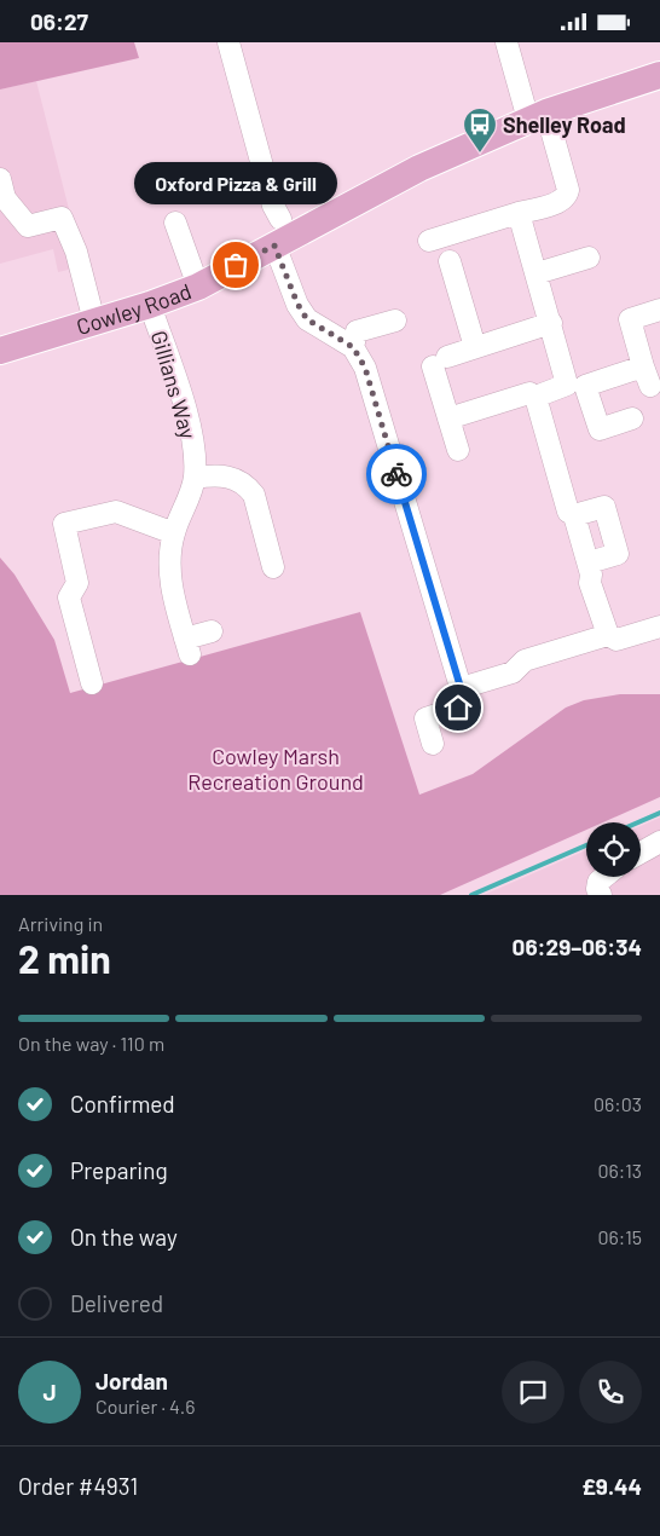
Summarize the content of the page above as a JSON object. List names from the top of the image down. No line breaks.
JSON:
{"streets":{"main road":["Cowley Road"],"street":["Gillians Way"]},"crossings":[["Cowley Road","Gillians Way"]],"parks":["Cowley Marsh Recreation Ground"],"places":{"bus stop":["Shelley Road"],"other":["Oxford Pizza & Grill"]},"page":{"status":"06:27","bubble":"Oxford Pizza & Grill","heading":["2 min","Arriving in","06:29–06:34"],"panel":["Jordan","Courier · 4.6","Order #4931","£9.44"],"bar":"On the way · 110 m","list":[["Confirmed","06:03"],["Preparing","06:13"],["On the way","06:15"],"Delivered"],"round":"J"}}
